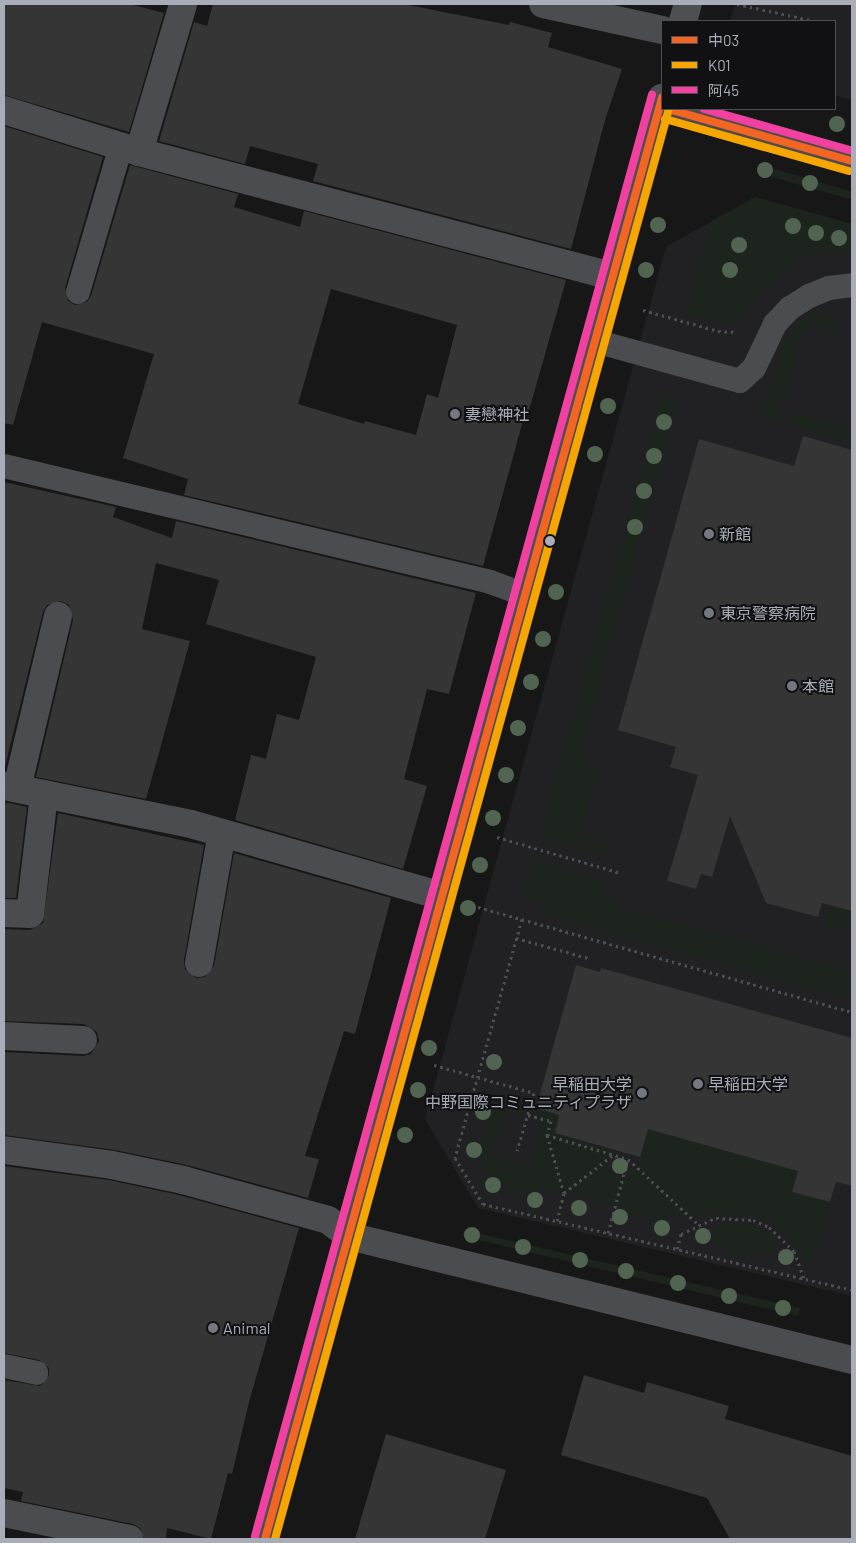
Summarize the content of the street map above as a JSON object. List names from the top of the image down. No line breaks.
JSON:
{"places":["妻戀神社","新館","東京警察病院","本館","早稲田大学","早稲田大学 中野国際コミュニティプラザ","Animal"],"lines":["transit line 阿45","transit line 中03","transit line K01"],"legend":["中03","K01","阿45"]}
